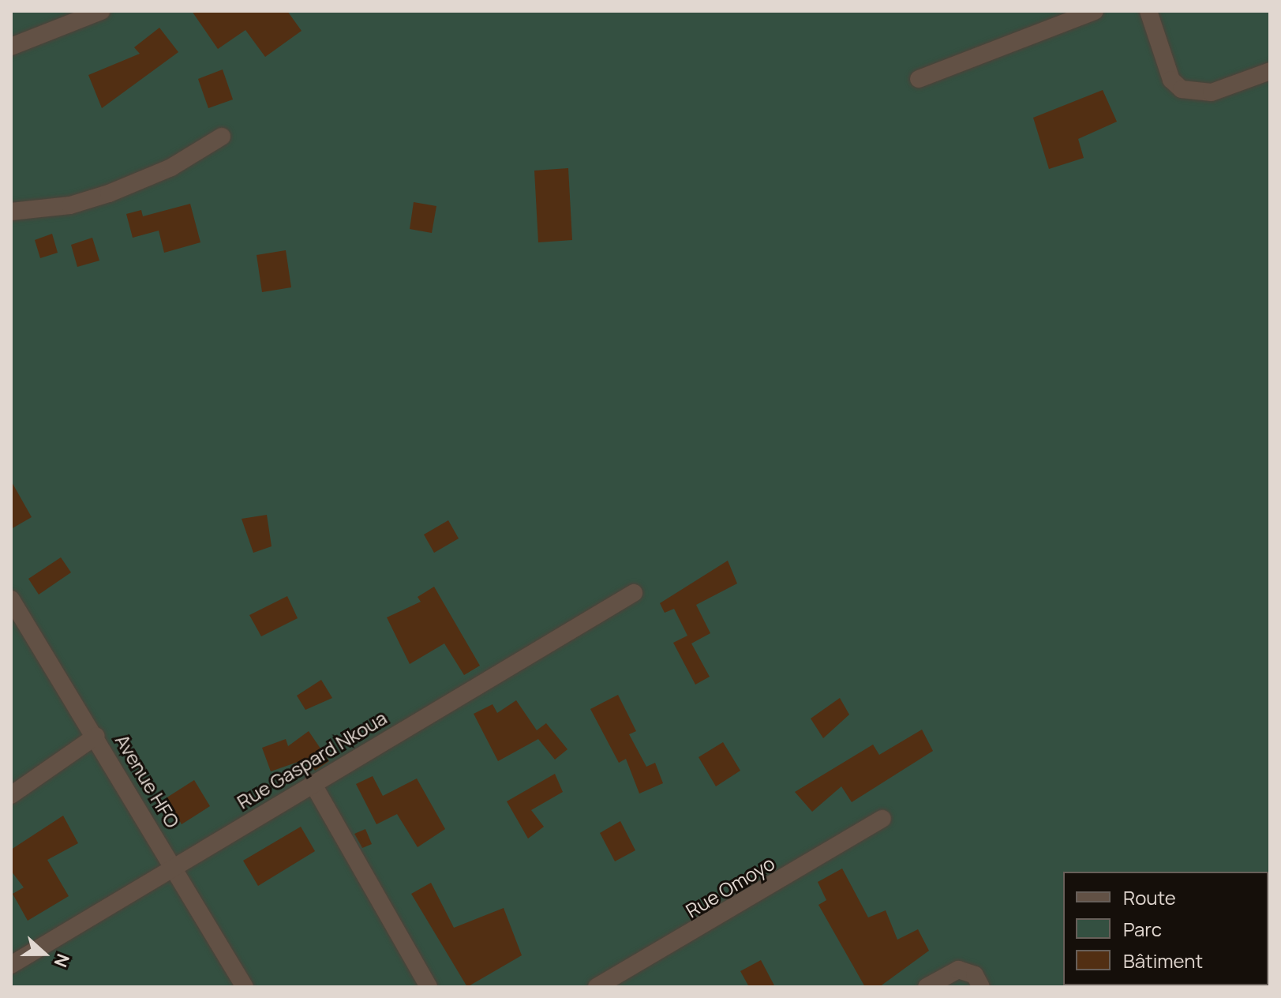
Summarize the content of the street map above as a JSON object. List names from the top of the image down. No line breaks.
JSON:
{"streets":{"street":["Rue Gaspard Nkoua","Avenue HFO","Rue Omoyo"]},"crossings":[["Rue Gaspard Nkoua","Avenue HFO"]],"legend":["Route","Parc","Bâtiment"],"north":"right"}
